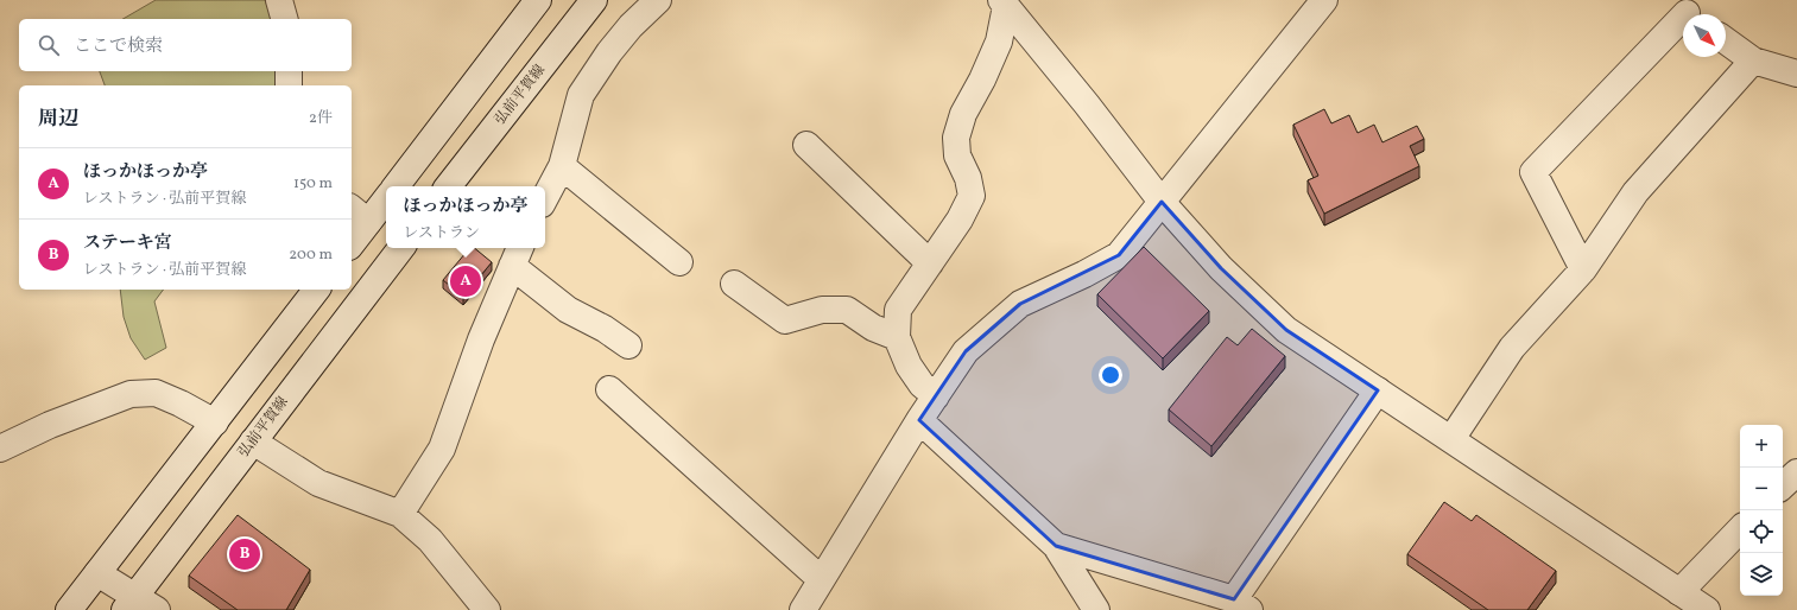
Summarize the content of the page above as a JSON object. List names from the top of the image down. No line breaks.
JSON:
{"streets":{"street":["弘前平賀線"]},"north":"bottom right","page":{"search":"ここで検索","heading":["周辺","2件"],"list":[{"mark":"A","name":"ほっかほっか亭","note":"レストラン · 弘前平賀線","value":"150 m"},{"mark":"B","name":"ステーキ宮","note":"レストラン · 弘前平賀線","value":"200 m"}],"popup":["ほっかほっか亭","レストラン"],"pins":["A","B"],"map_buttons":["+","−"]}}
